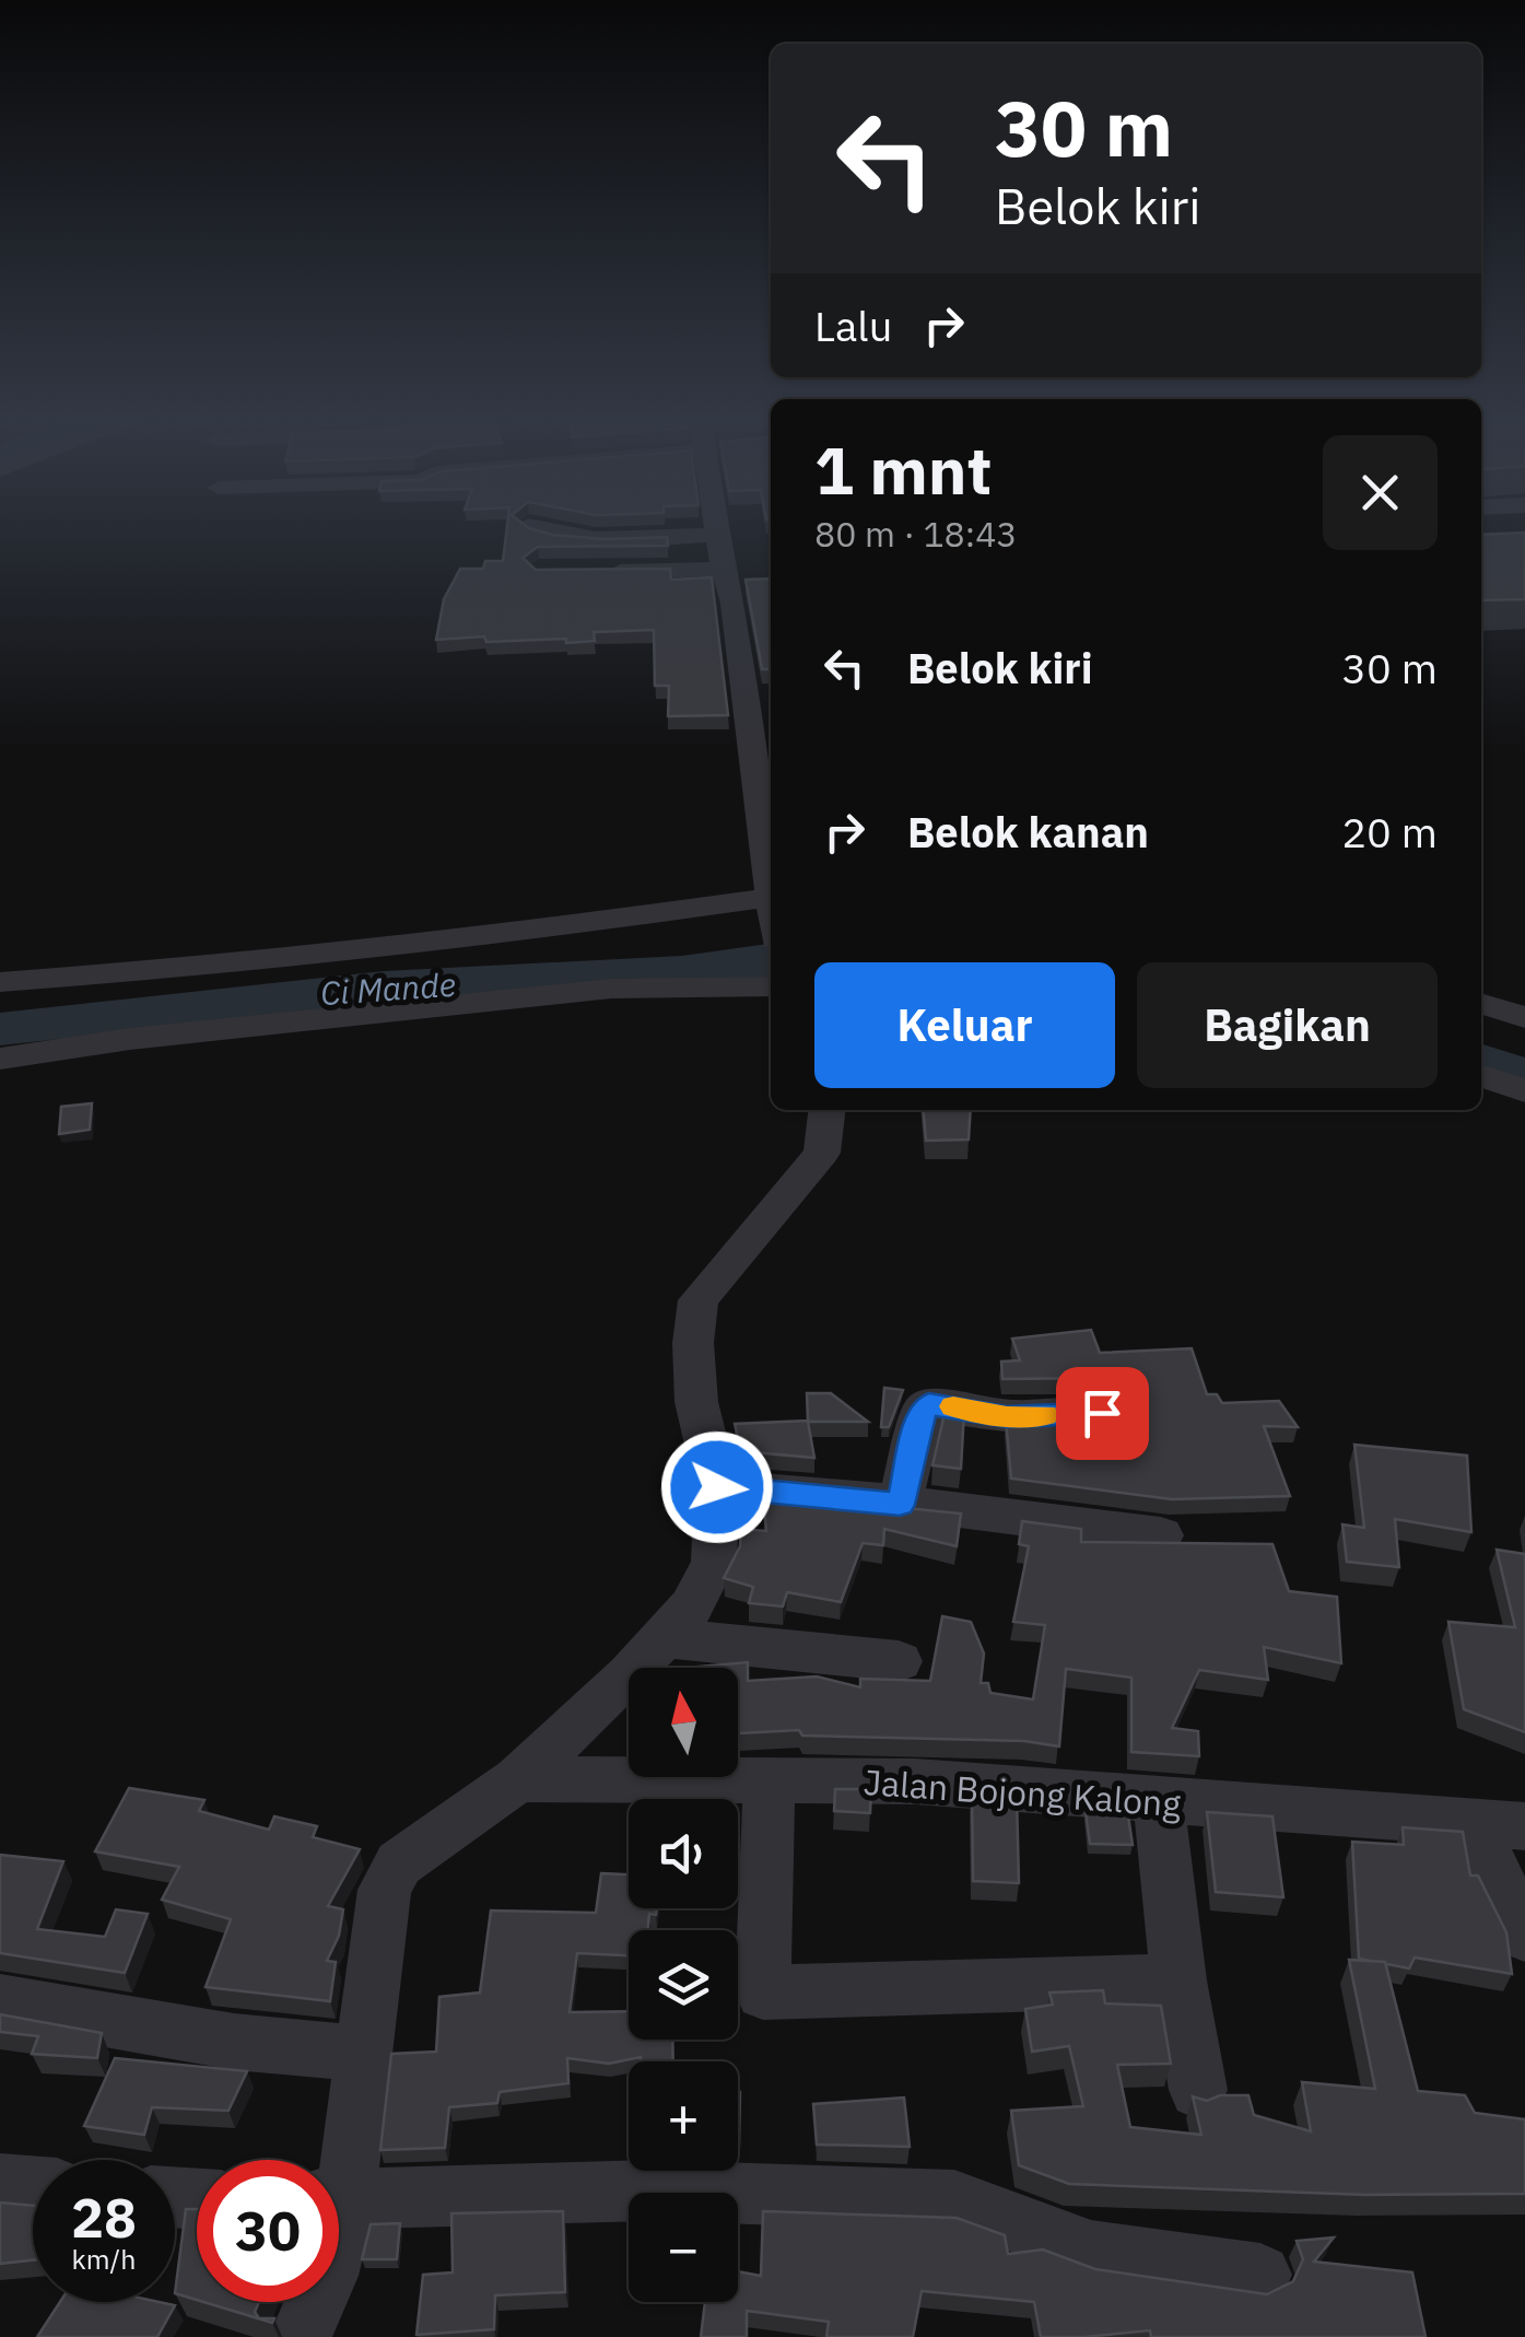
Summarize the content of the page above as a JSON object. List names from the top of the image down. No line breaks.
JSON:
{"streets":{"street":["Jalan Bojong Kalong"]},"water":["Ci Mande"],"north":"top","page":{"turn":["30 m","Belok kiri"],"then":"Lalu","heading":["1 mnt","80 m · 18:43"],"list":[{"name":"Belok kiri","value":"30 m"},{"name":"Belok kanan","value":"20 m"}],"buttons":["Keluar","Bagikan"],"map_buttons":["+","−"],"speed":"28 km/h","limit":"30"}}
